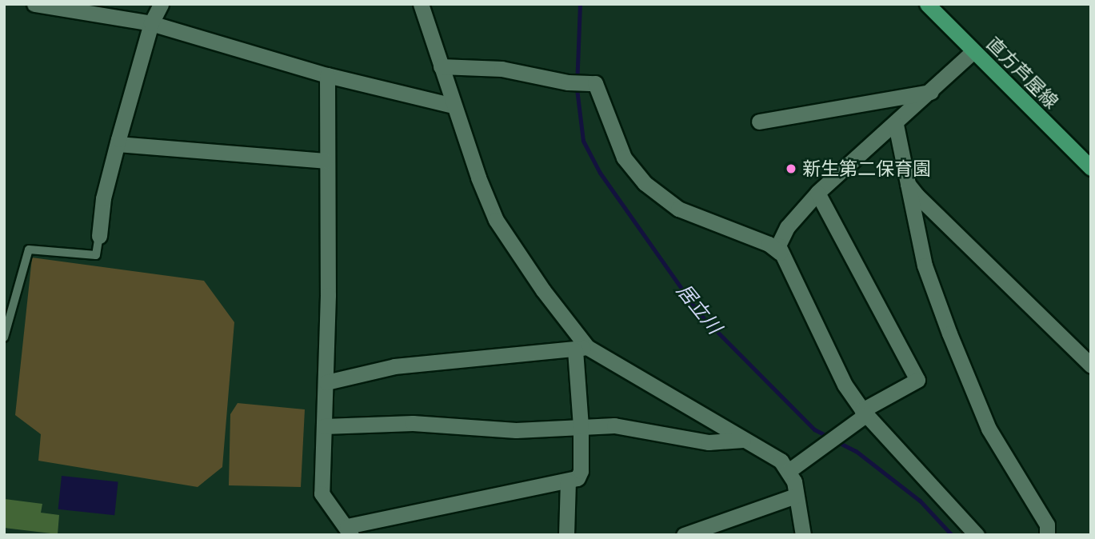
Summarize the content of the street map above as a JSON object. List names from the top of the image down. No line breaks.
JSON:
{"streets":{"main road":["直方芦屋線"]},"water":["居立川"],"places":["新生第二保育園"]}
